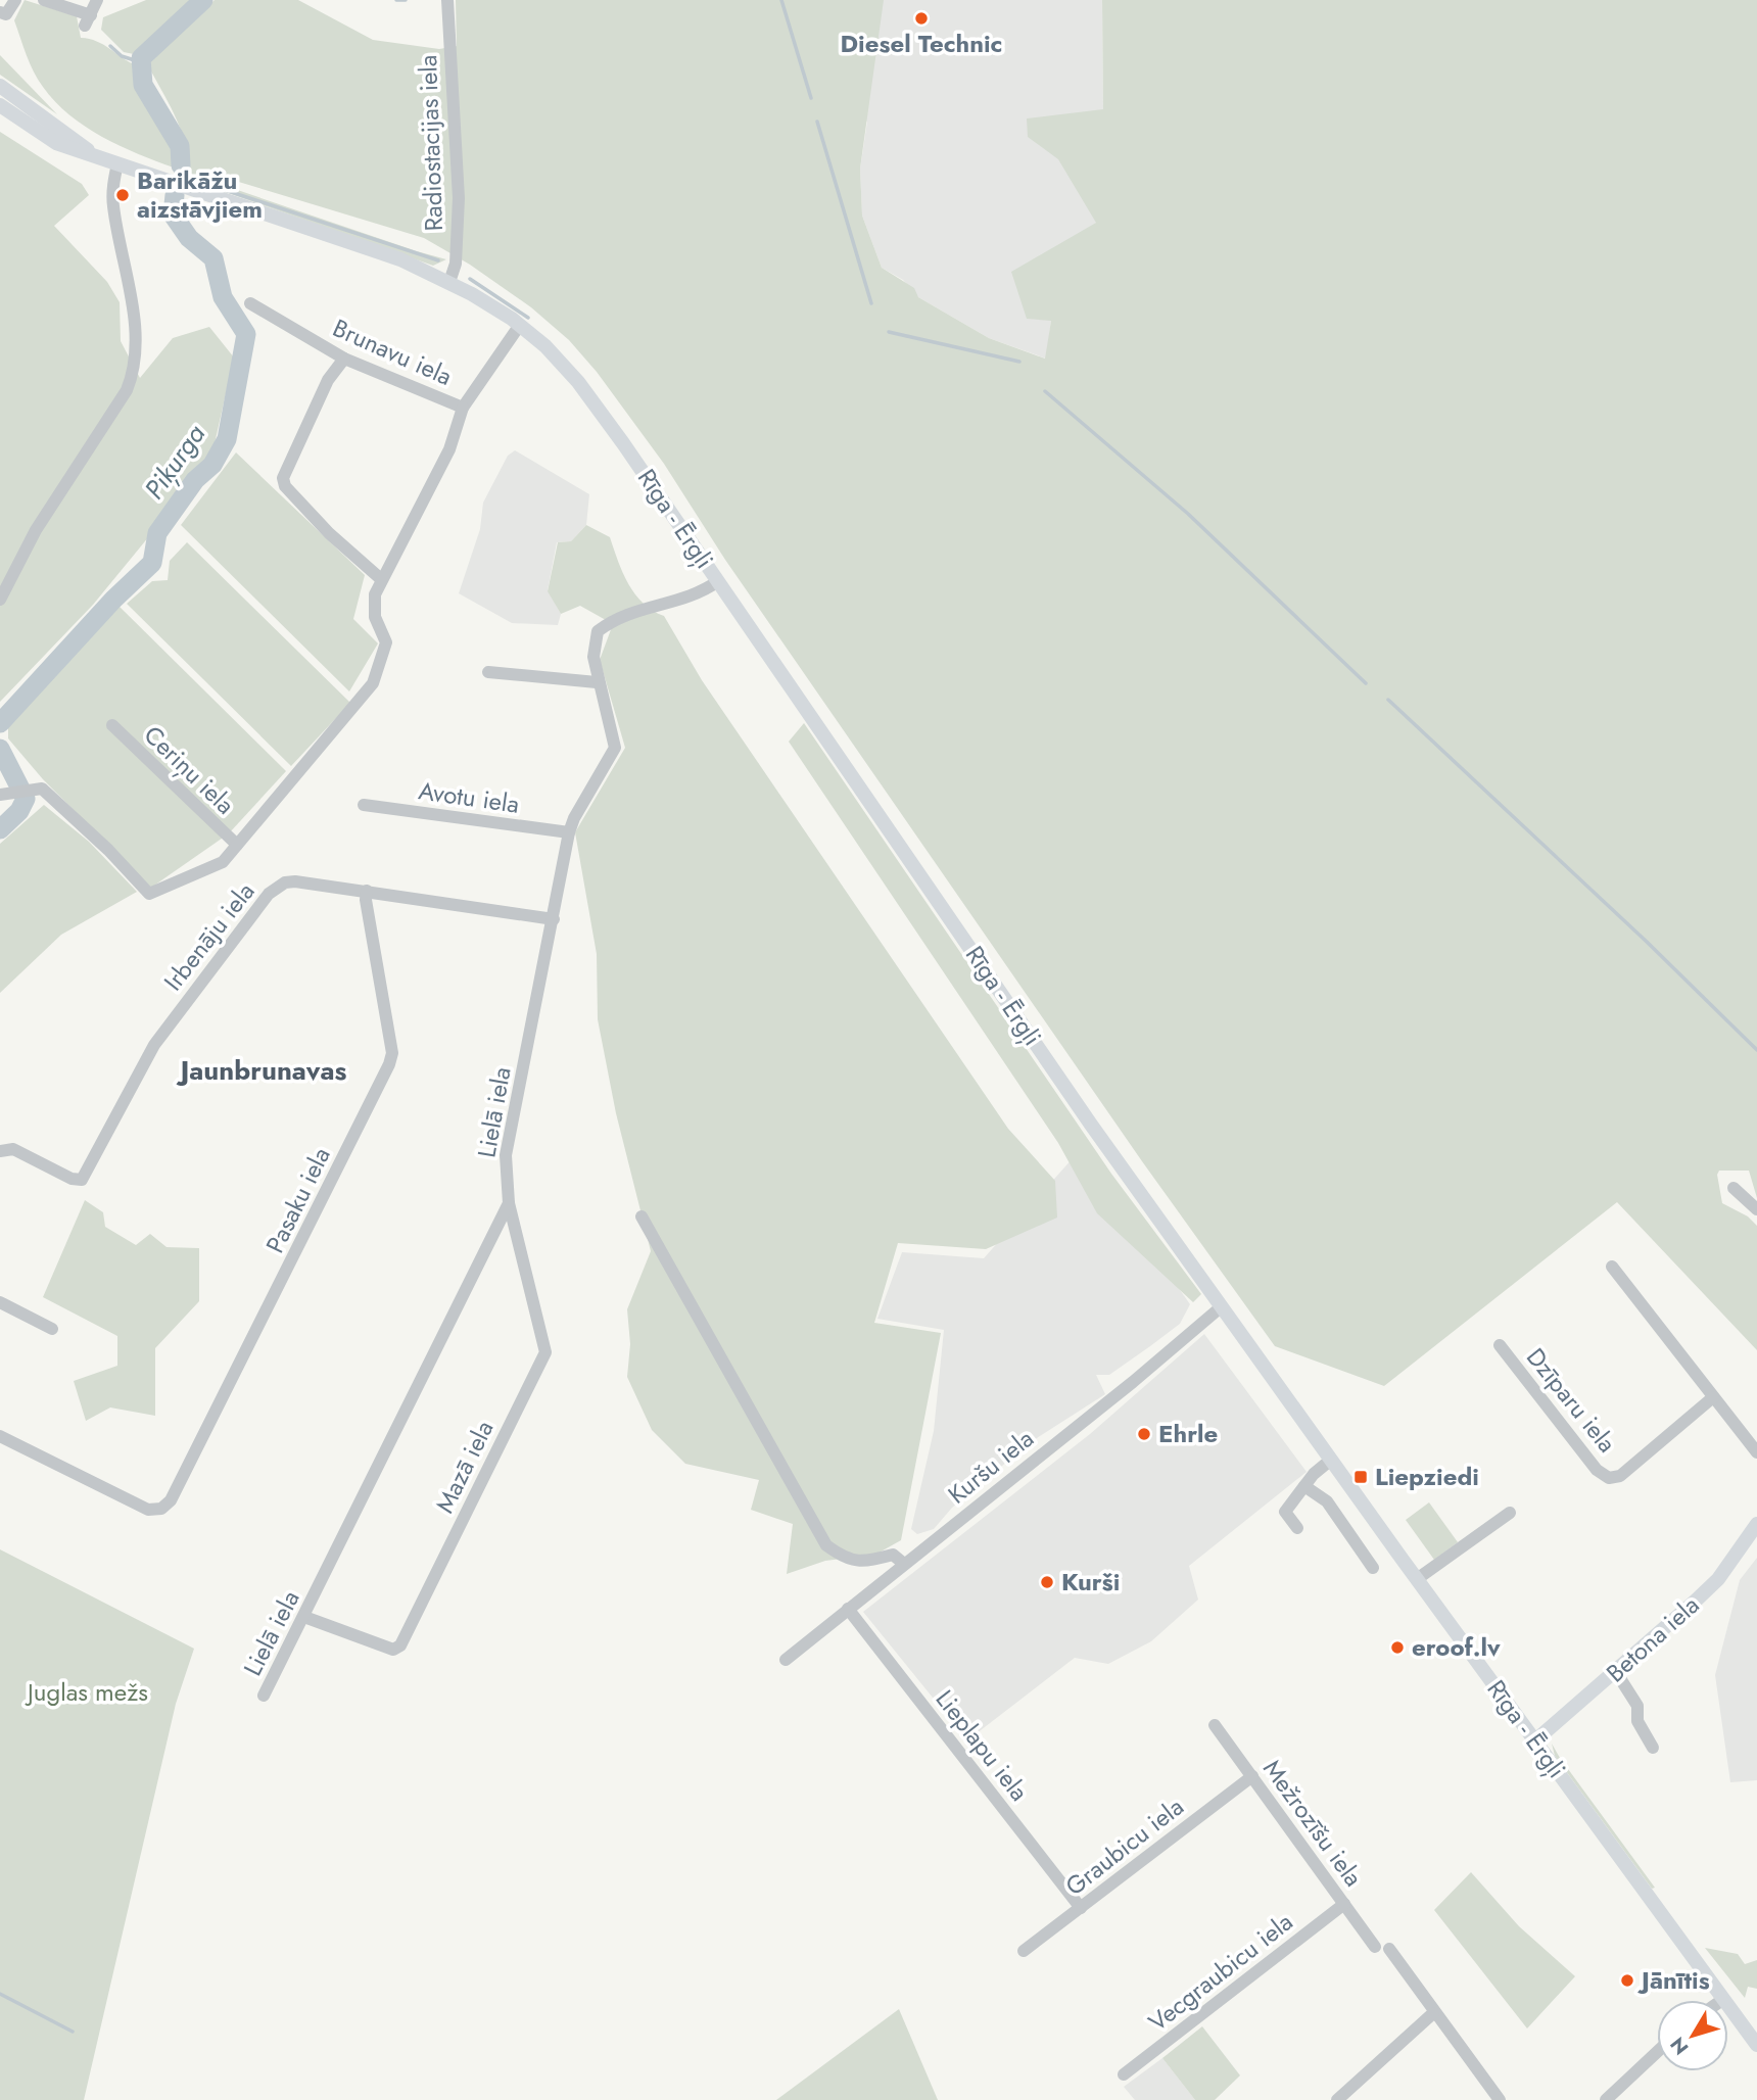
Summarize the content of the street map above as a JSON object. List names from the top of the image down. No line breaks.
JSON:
{"streets":{"main road":["Rīga - Ērgļi","Betona iela"],"street":["Radiostacijas iela","Brunavu iela","Ceriņu iela","Avotu iela","Irbenāju iela","Lielā iela","Pasaku iela","Dzīparu iela","Mazā iela","Kuršu iela","Lieplapu iela","Mežrozīšu iela","Graubicu iela","Vecgraubicu iela"]},"crossings":[["Radiostacijas iela","Rīga - Ērgļi"],["Brunavu iela","Rīga - Ērgļi"],["Rīga - Ērgļi","Lielā iela"],["Rīga - Ērgļi","Kuršu iela"],["Rīga - Ērgļi","Betona iela"],["Avotu iela","Lielā iela"],["Irbenāju iela","Lielā iela"],["Irbenāju iela","Pasaku iela"],["Lielā iela","Mazā iela"],["Kuršu iela","Lieplapu iela"],["Lieplapu iela","Graubicu iela"],["Mežrozīšu iela","Graubicu iela"],["Mežrozīšu iela","Vecgraubicu iela"]],"districts":["Jaunbrunavas"],"water":["Piķurga"],"parks":["Juglas mežs"],"places":{"other":["Diesel Technic","Barikāžu aizstāvjiem","Ehrle","Kurši","eroof.lv","Jānītis"],"transit":["Liepziedi"]},"north":"bottom left"}
